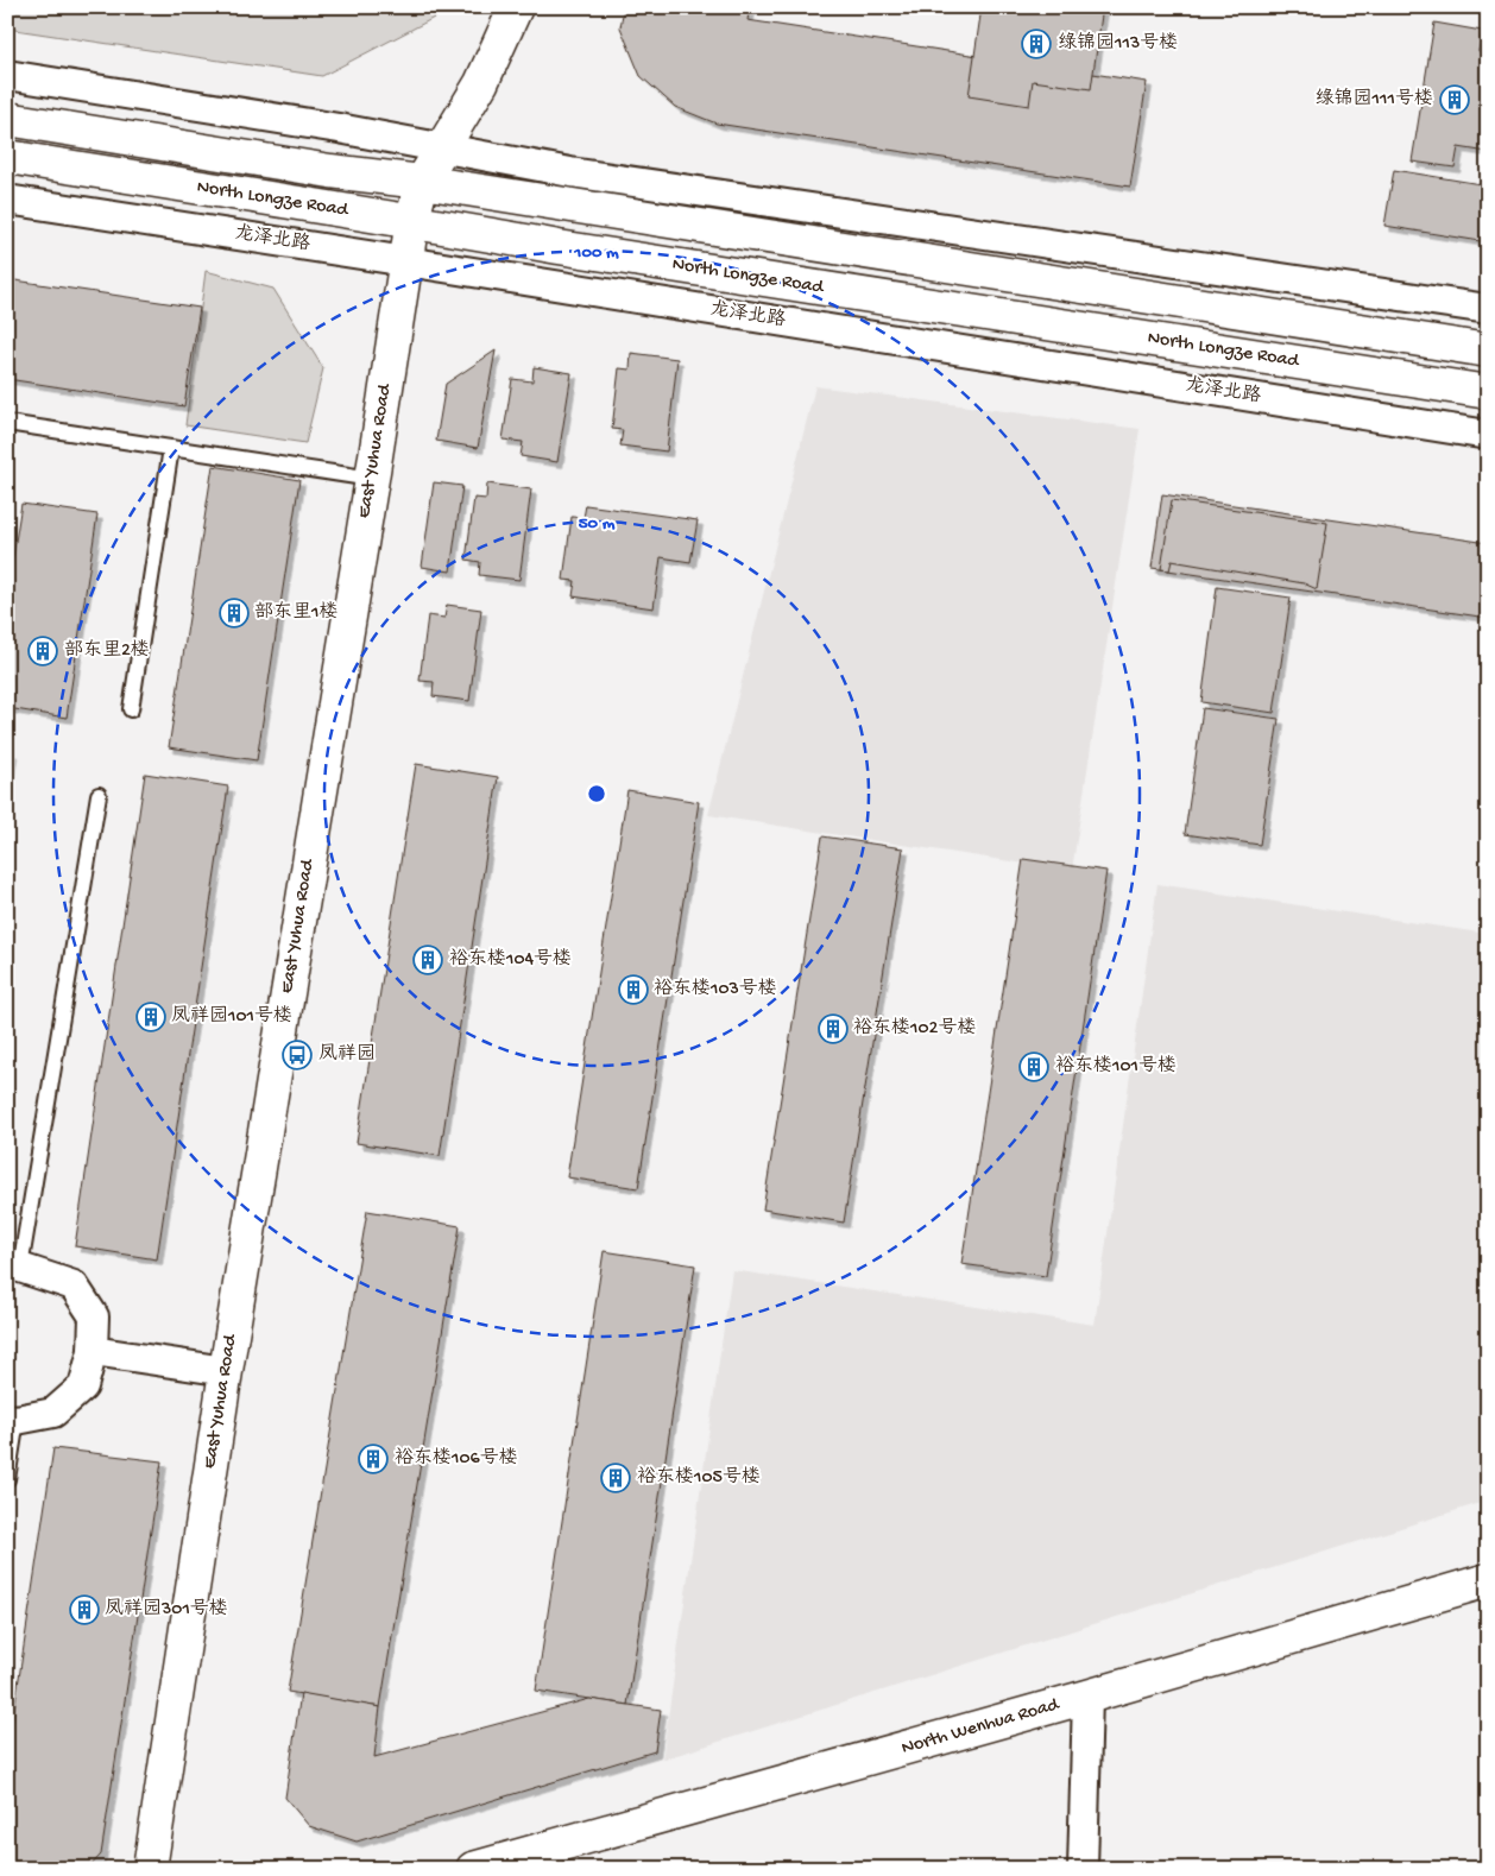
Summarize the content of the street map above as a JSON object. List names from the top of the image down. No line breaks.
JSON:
{"streets":{"main road":["North Longze Road","East Yuhua Road","North Wenhua Road"],"street":["龙泽北路"]},"crossings":[["North Longze Road","East Yuhua Road"],["龙泽北路","East Yuhua Road"]],"places":{"building":["绿锦园113号楼","绿锦园111号楼","部东里1楼","部东里2楼","裕东楼104号楼","裕东楼103号楼","凤祥园101号楼","裕东楼102号楼","裕东楼101号楼","裕东楼106号楼","裕东楼105号楼","凤祥园301号楼"],"bus stop":["凤祥园"]},"rings":["100 m","50 m"]}
